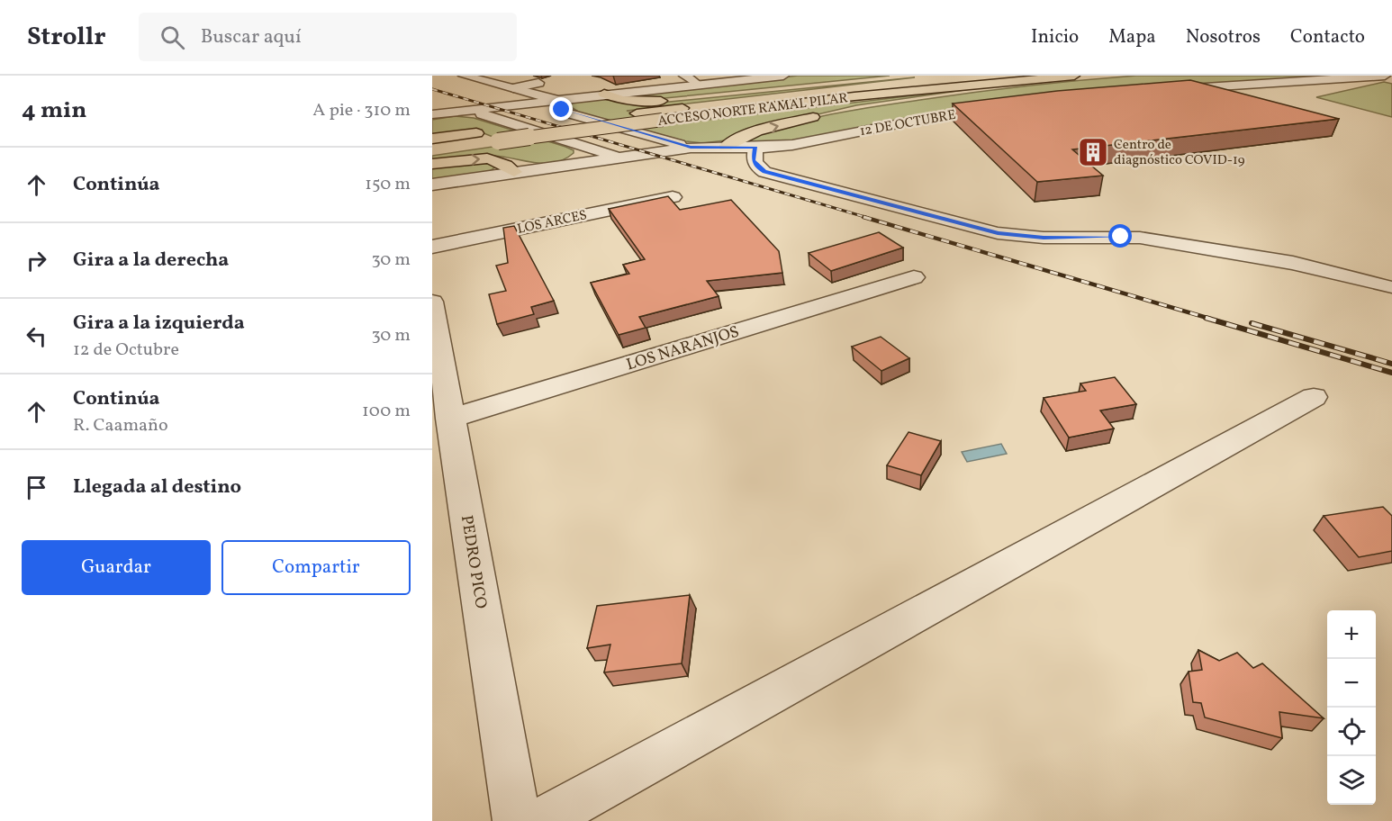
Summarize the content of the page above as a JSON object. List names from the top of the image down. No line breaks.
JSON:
{"streets":{"highway":["ACCESO NORTE RAMAL PILAR"],"street":["12 DE OCTUBRE","LOS ARCES","LOS NARANJOS","PEDRO PICO"]},"crossings":[["LOS NARANJOS","PEDRO PICO"]],"places":{"building":["Centro de diagnóstico COVID-19"]},"page":{"header":"Strollr","search":"Buscar aquí","nav":["Inicio","Mapa","Nosotros","Contacto"],"heading":["4 min","A pie · 310 m"],"list":[["Continúa","150 m"],["Gira a la derecha","30 m"],["Gira a la izquierda","12 de Octubre","30 m"],["Continúa","R. Caamaño","100 m"],"Llegada al destino"],"buttons":["Guardar","Compartir"],"map_buttons":["+","−"]}}
